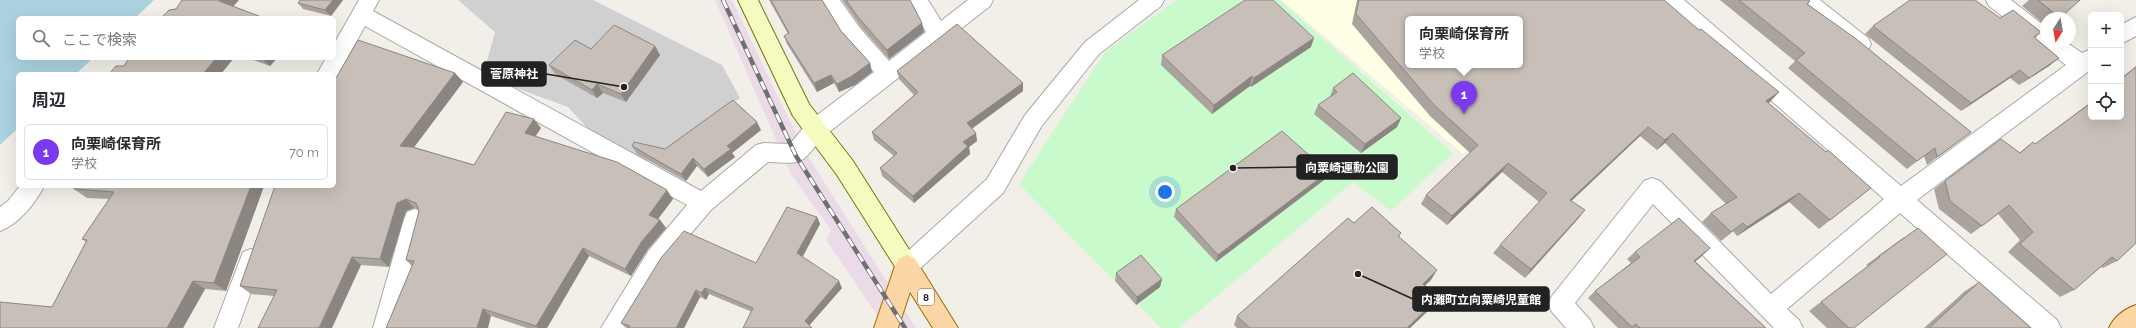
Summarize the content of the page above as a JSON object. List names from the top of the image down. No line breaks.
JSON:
{"streets":{"main road":["8"]},"places":["菅原神社","向粟崎運動公園","内灘町立向粟崎児童館"],"north":"bottom","page":{"map_buttons":["+","−"],"popup":["向栗崎保育所","学校"],"search":"ここで検索","heading":"周辺","pins":"1","list":[{"mark":"1","name":"向栗崎保育所","note":"学校","value":"70 m"}]}}
